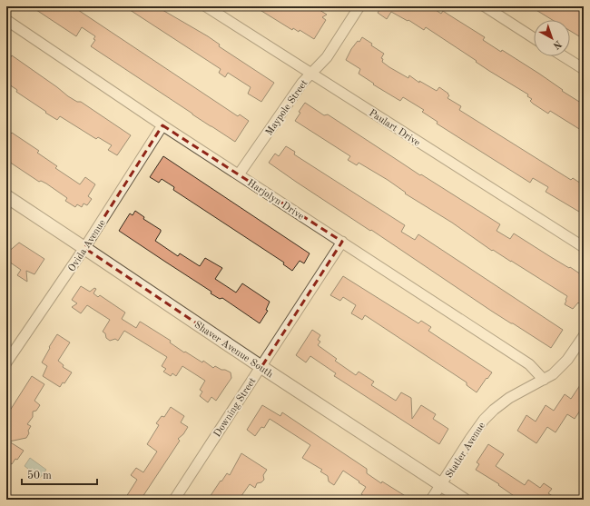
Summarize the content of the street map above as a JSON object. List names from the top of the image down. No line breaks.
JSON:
{"streets":{"street":["Maypole Street","Paulart Drive","Harjolyn Drive","Ovida Avenue","Shaver Avenue South","Downing Street","Statler Avenue"]},"crossings":[["Maypole Street","Paulart Drive"],["Maypole Street","Harjolyn Drive"],["Harjolyn Drive","Ovida Avenue"],["Harjolyn Drive","Downing Street"],["Harjolyn Drive","Statler Avenue"],["Ovida Avenue","Shaver Avenue South"],["Shaver Avenue South","Downing Street"],["Shaver Avenue South","Statler Avenue"]],"scale_bar":"50 m","north":"bottom right"}
